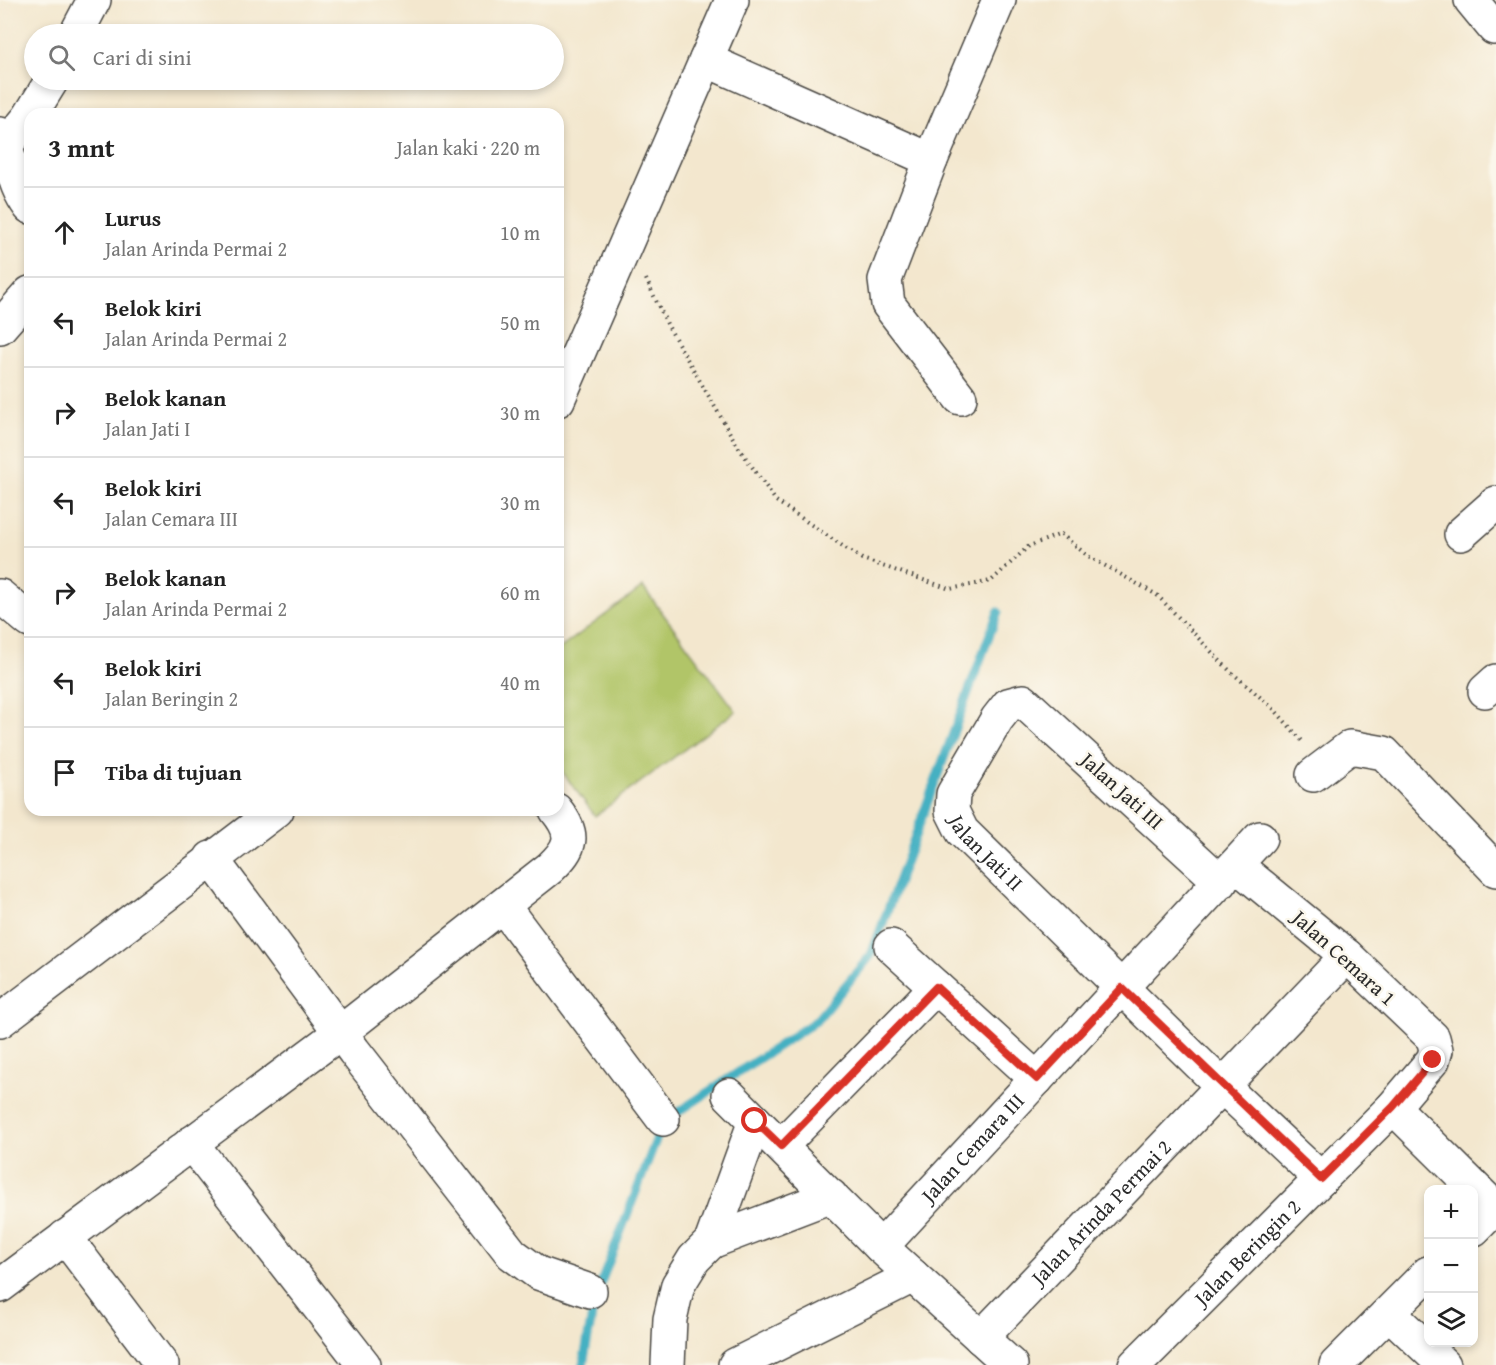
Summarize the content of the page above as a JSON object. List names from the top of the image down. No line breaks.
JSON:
{"streets":{"street":["Jalan Jati III","Jalan Jati II","Jalan Cemara 1","Jalan Cemara III","Jalan Arinda Permai 2","Jalan Beringin 2"]},"crossings":[["Jalan Jati III","Jalan Jati II"],["Jalan Jati III","Jalan Cemara 1"],["Jalan Jati III","Jalan Cemara III"],["Jalan Jati II","Jalan Cemara III"],["Jalan Cemara 1","Jalan Cemara III"],["Jalan Cemara 1","Jalan Arinda Permai 2"],["Jalan Cemara 1","Jalan Beringin 2"]],"page":{"search":"Cari di sini","heading":["3 mnt","Jalan kaki · 220 m"],"list":[["Lurus","Jalan Arinda Permai 2","10 m"],["Belok kiri","Jalan Arinda Permai 2","50 m"],["Belok kanan","Jalan Jati I","30 m"],["Belok kiri","Jalan Cemara III","30 m"],["Belok kanan","Jalan Arinda Permai 2","60 m"],["Belok kiri","Jalan Beringin 2","40 m"],"Tiba di tujuan"],"map_buttons":["+","−"]}}
